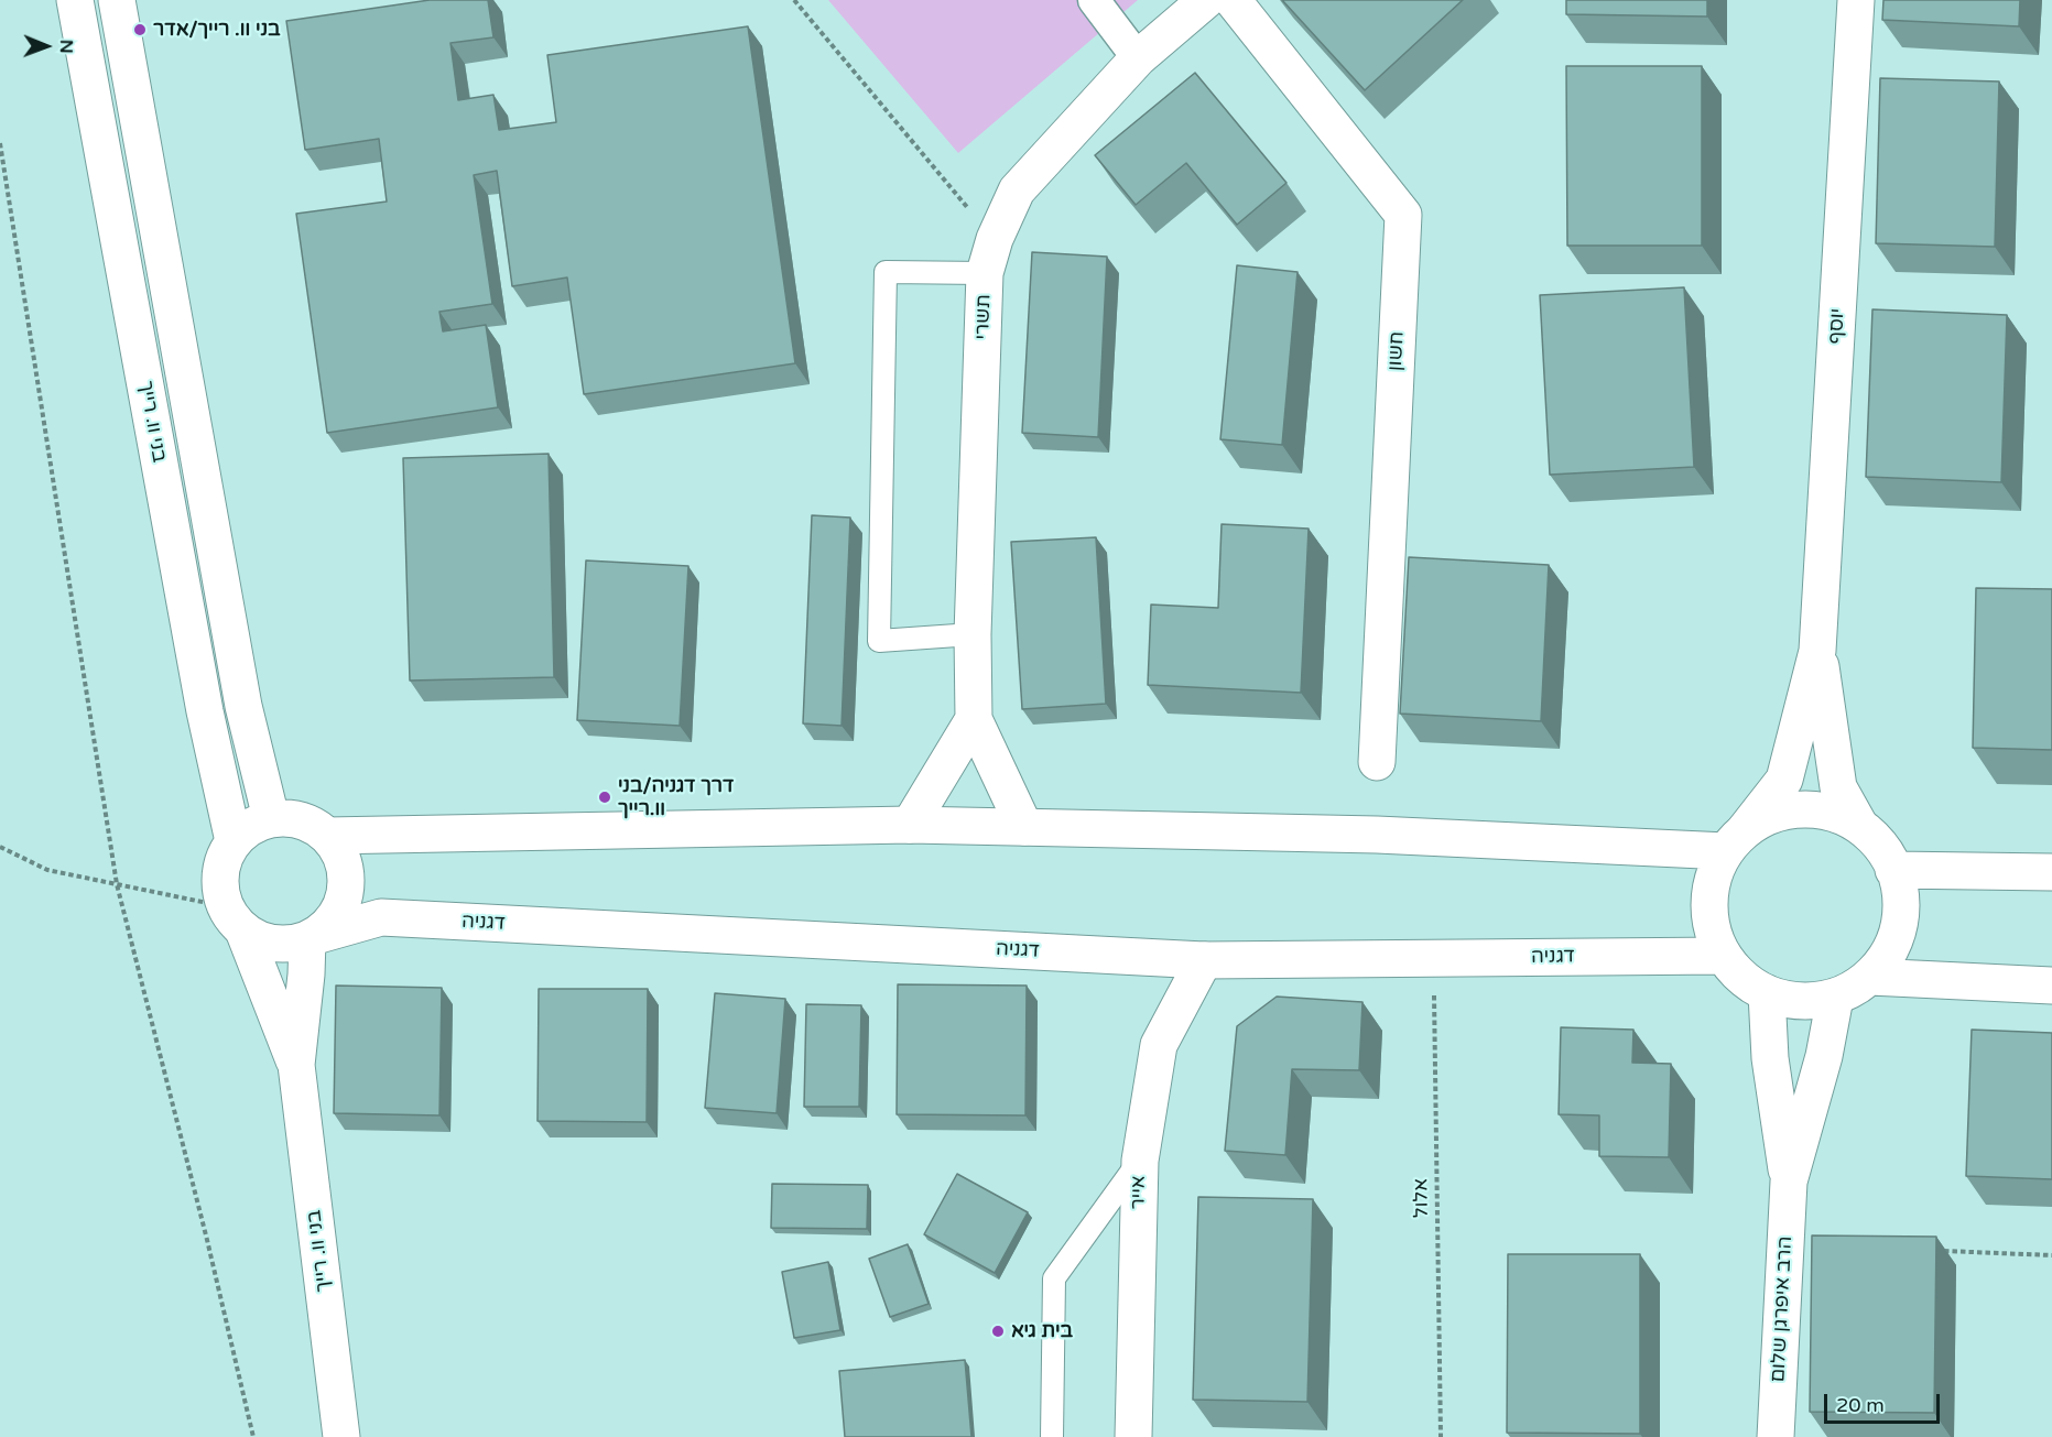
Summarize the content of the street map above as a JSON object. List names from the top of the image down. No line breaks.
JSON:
{"streets":{"street":["תשרי","יוסף","חשון","בני וו. רייך","דגניה","אייר","הרב איפרגן שלום"],"path":["אלול"]},"crossings":[["יוסף","דגניה"],["יוסף","הרב איפרגן שלום"],["בני וו. רייך","דגניה"],["דגניה","אייר"],["דגניה","אלול"],["דגניה","הרב איפרגן שלום"]],"places":["בני וו. רייך/אדר","דרך דגניה/בני וו.רייך","בית גיא"],"scale_bar":"20 m","north":"right"}
